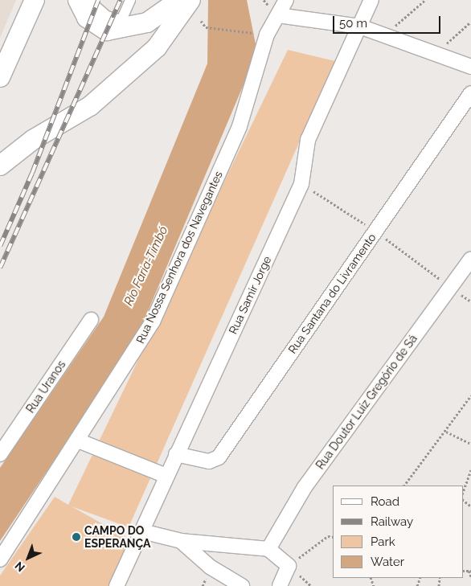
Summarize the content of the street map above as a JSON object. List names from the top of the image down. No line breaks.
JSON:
{"streets":{"street":["Rua Nossa Senhora dos Navegantes","Rua Santana do Livramento","Rua Samir Jorge","Rua Uranos","Rua Doutor Luiz Gregório de Sá"]},"crossings":[["Rua Santana do Livramento","Rua Samir Jorge"]],"water":["Rio Faria-Timbó"],"places":["CAMPO DO ESPERANÇA"],"legend":["Road","Railway","Park","Water"],"scale_bar":"50 m","north":"bottom left"}
